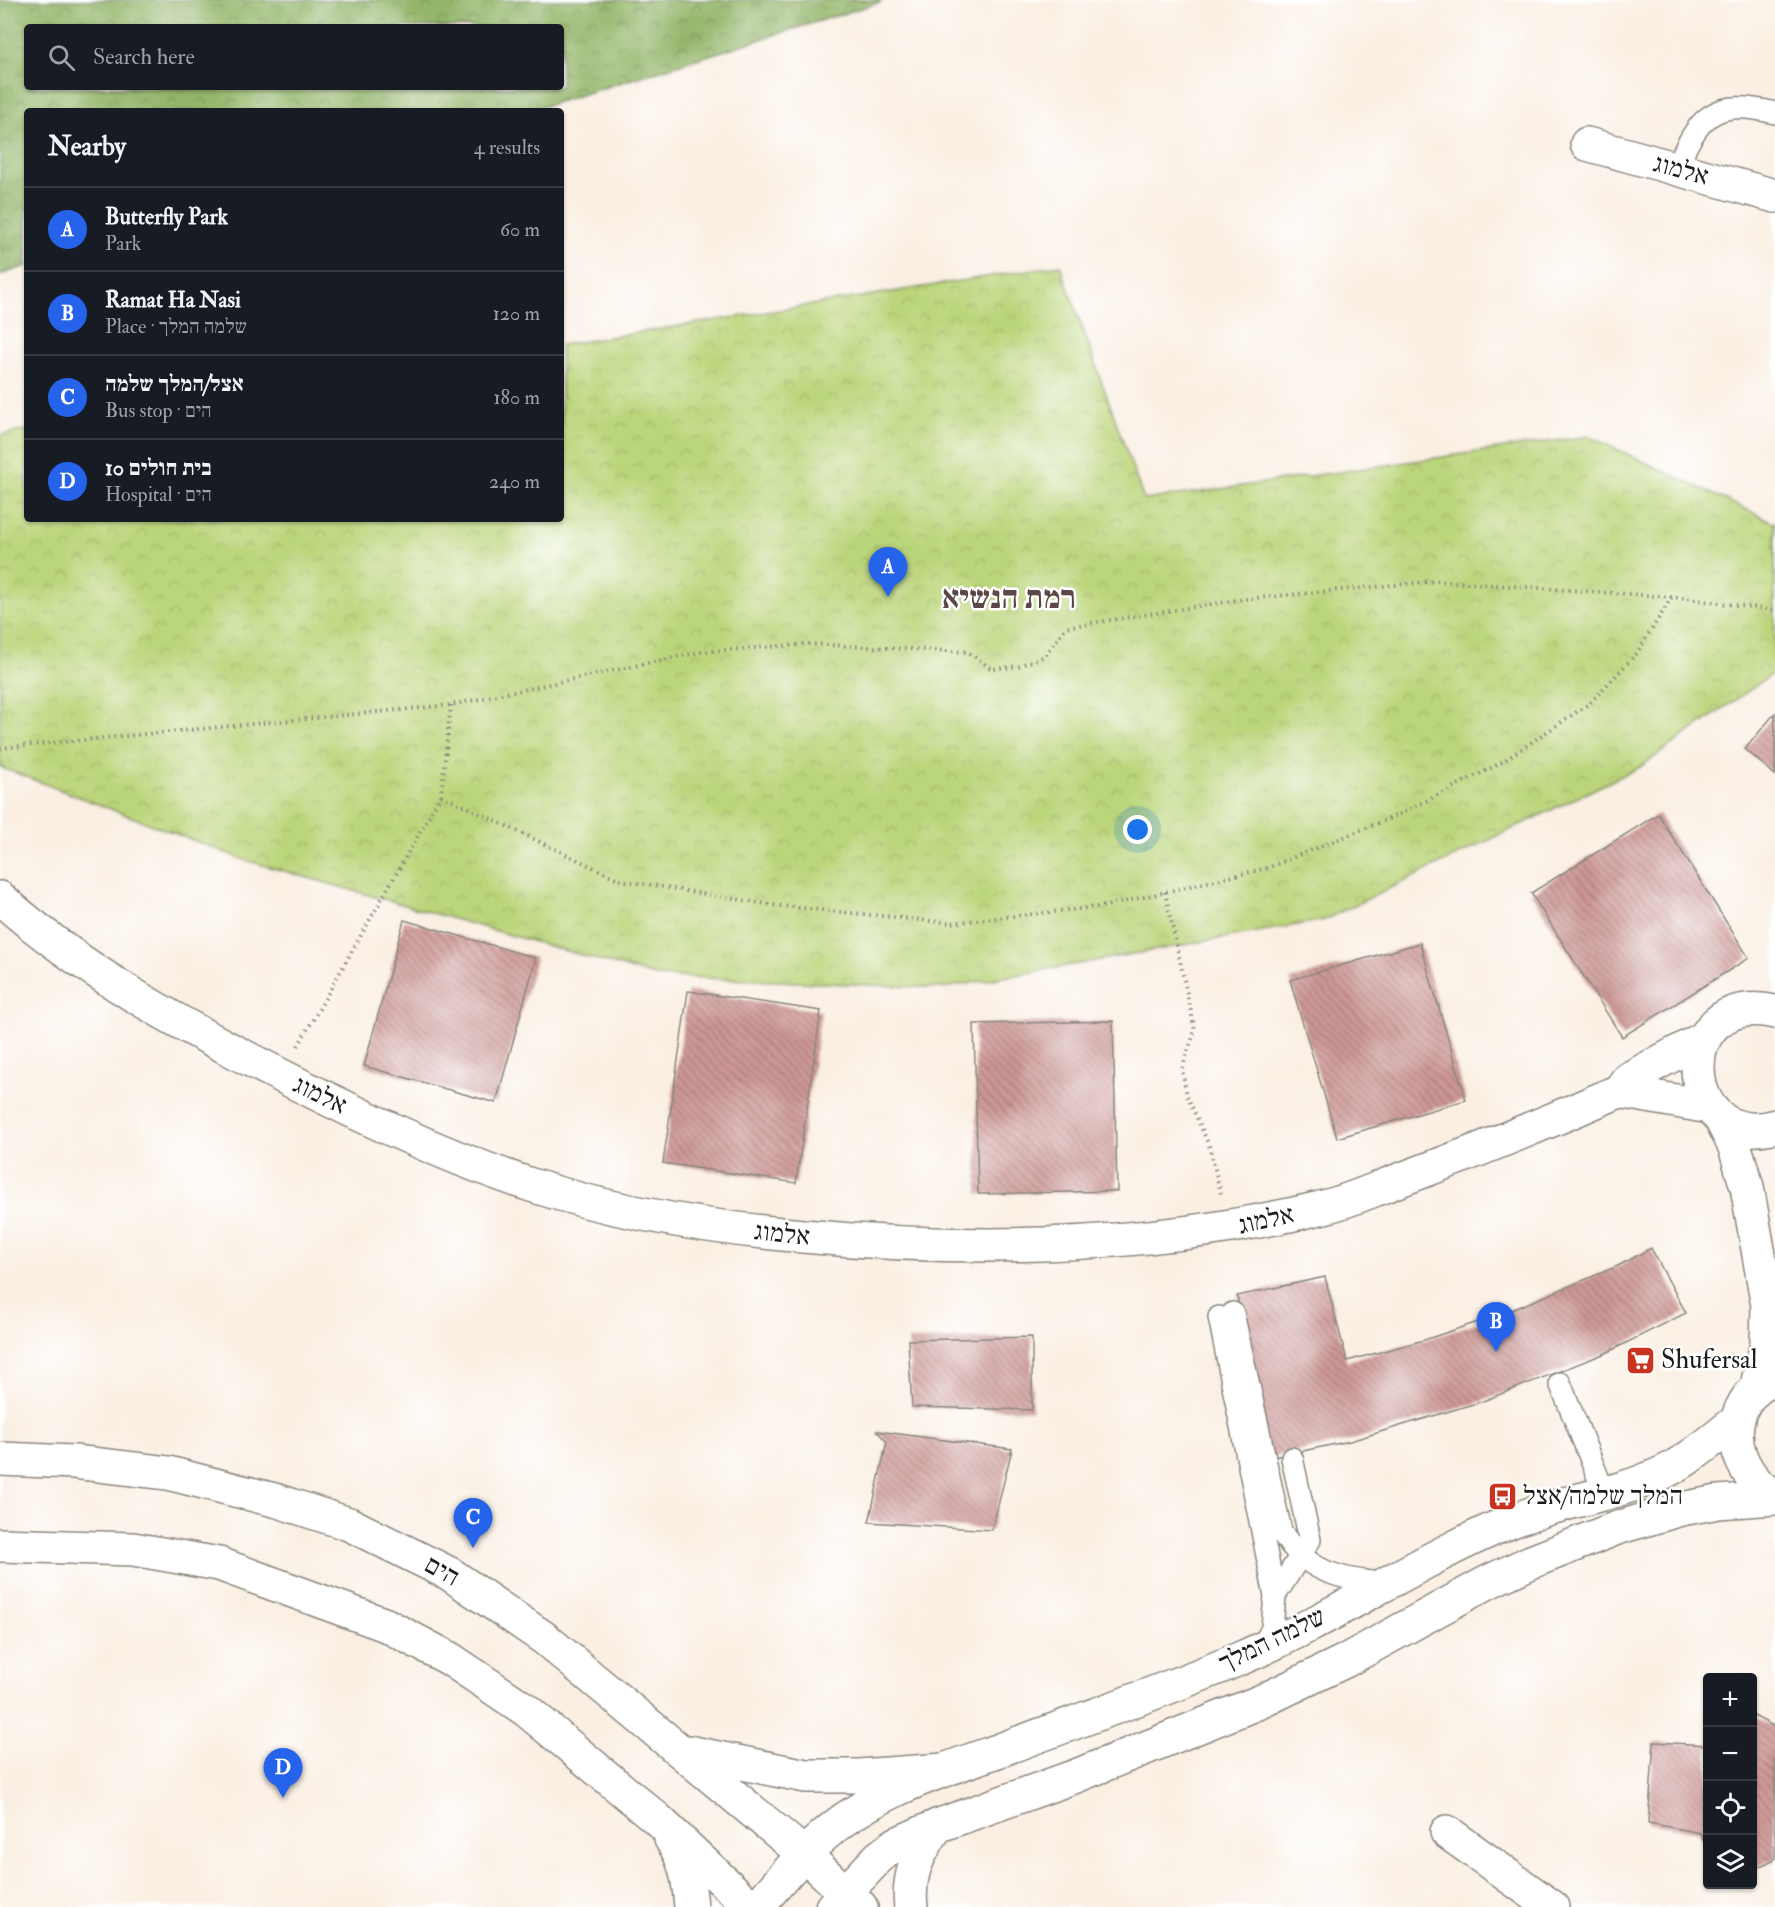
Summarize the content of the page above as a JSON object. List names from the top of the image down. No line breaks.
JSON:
{"streets":{"street":["אלמוג","הים","שלמה המלך"]},"crossings":[["הים","שלמה המלך"]],"districts":["רמת הנשיא"],"places":{"supermarket":["Shufersal"],"bus stop":["המלך שלמה/אצל"]},"page":{"search":"Search here","heading":["Nearby","4 results"],"list":[{"mark":"A","name":"Butterfly Park","note":"Park","value":"60 m"},{"mark":"B","name":"Ramat Ha Nasi","note":"Place · שלמה המלך","value":"120 m"},{"mark":"C","name":"אצל/המלך שלמה","note":"Bus stop · הים","value":"180 m"},{"mark":"D","name":"בית חולים 10","note":"Hospital · הים","value":"240 m"}],"pins":["A","B","C","D"],"map_buttons":["+","−"]}}
